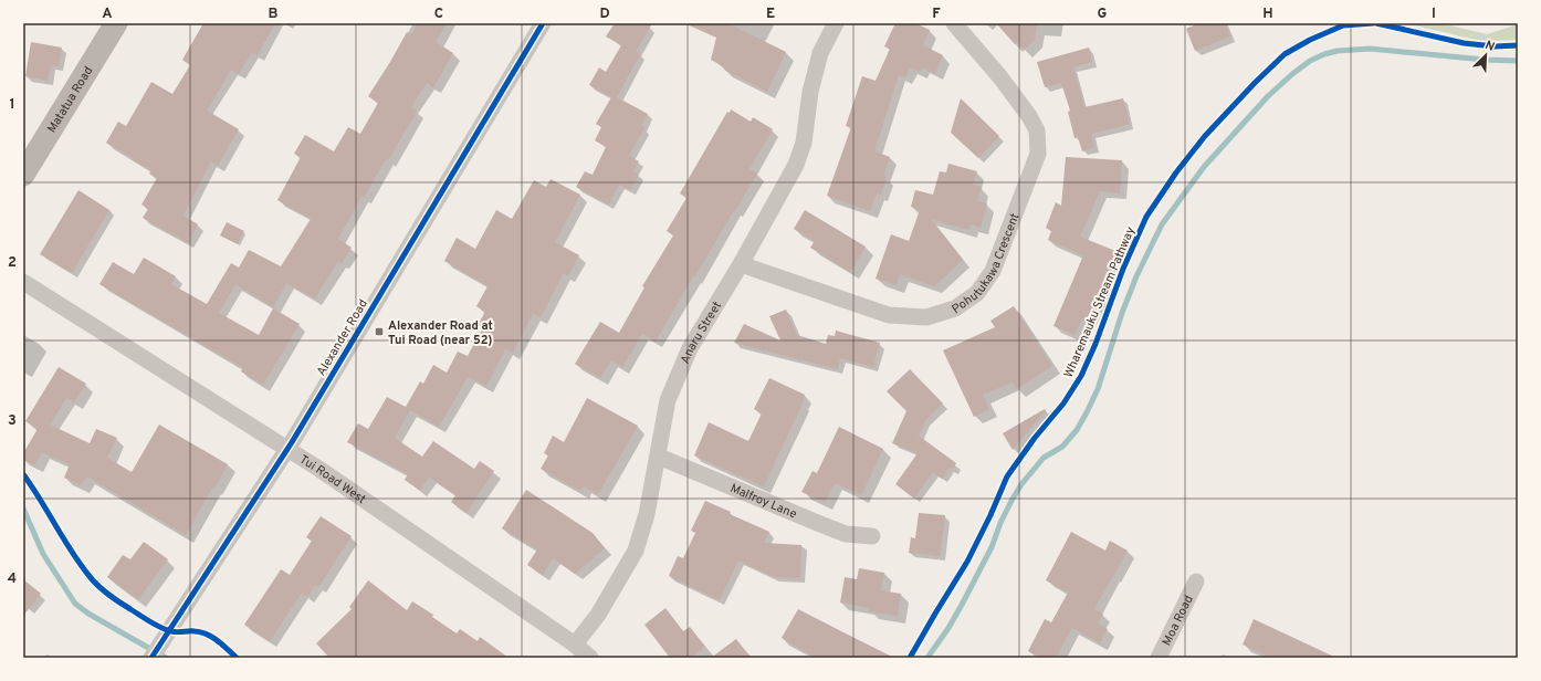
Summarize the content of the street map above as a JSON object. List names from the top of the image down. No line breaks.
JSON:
{"streets":{"main road":["Matatua Road"],"street":["Pohutukawa Crescent","Anaru Street","Alexander Road","Tui Road West","Malfroy Lane","Moa Road"],"cycle path":["Wharemauku Stream Pathway"]},"crossings":[["Pohutukawa Crescent","Anaru Street"],["Anaru Street","Tui Road West"],["Anaru Street","Malfroy Lane"],["Alexander Road","Tui Road West"]],"places":{"transit":["Alexander Road at Tui Road (near 52)"]},"north":"top right","grid":{"columns":["A","B","C","D","E","F","G","H","I"],"rows":["1","2","3","4"]}}
